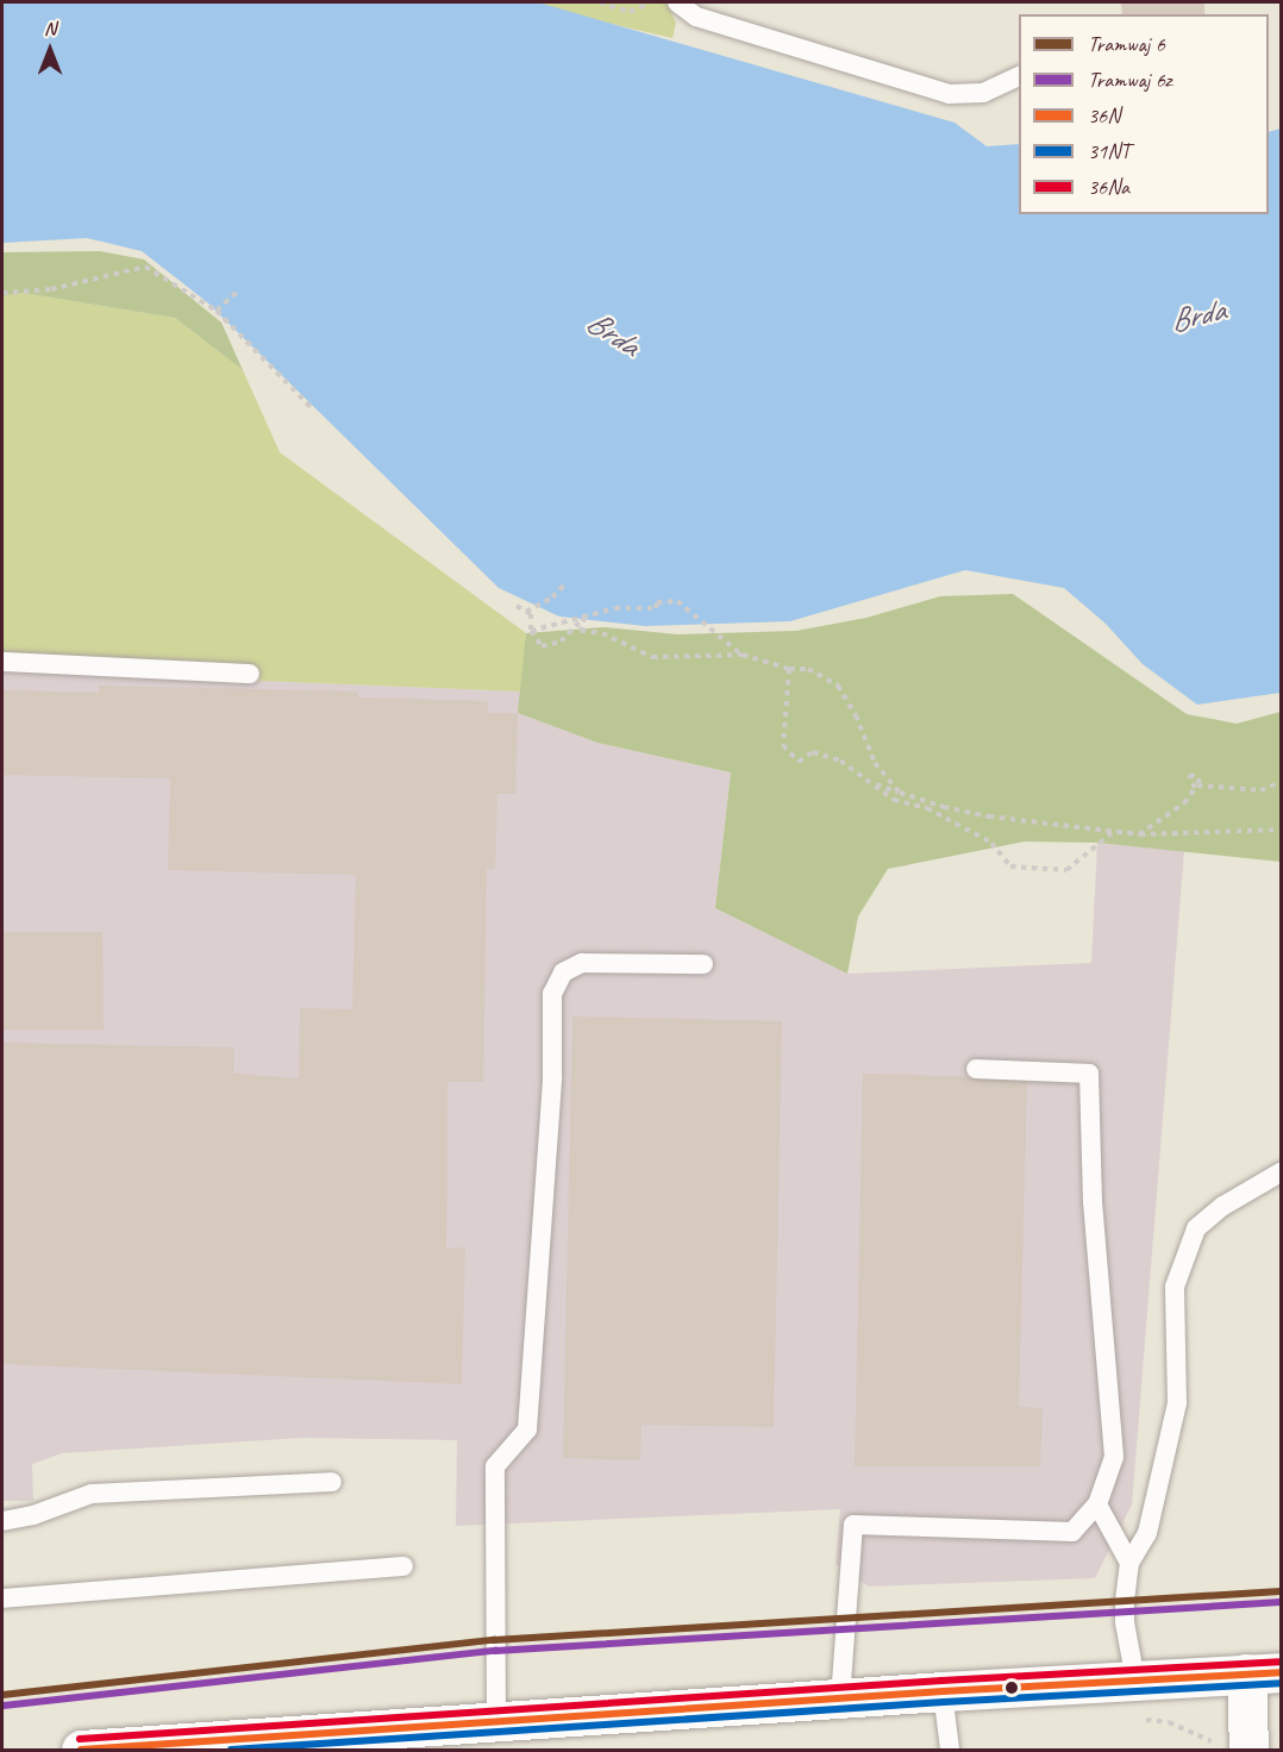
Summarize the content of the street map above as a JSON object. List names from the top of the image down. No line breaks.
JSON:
{"water":["Brda"],"lines":["tram line 6","tram line 6z","transit line 36Na","transit line 36N","transit line 31NT"],"legend":["Tramwaj 6","Tramwaj 6z","36N","31NT","36Na"],"north":"top"}
